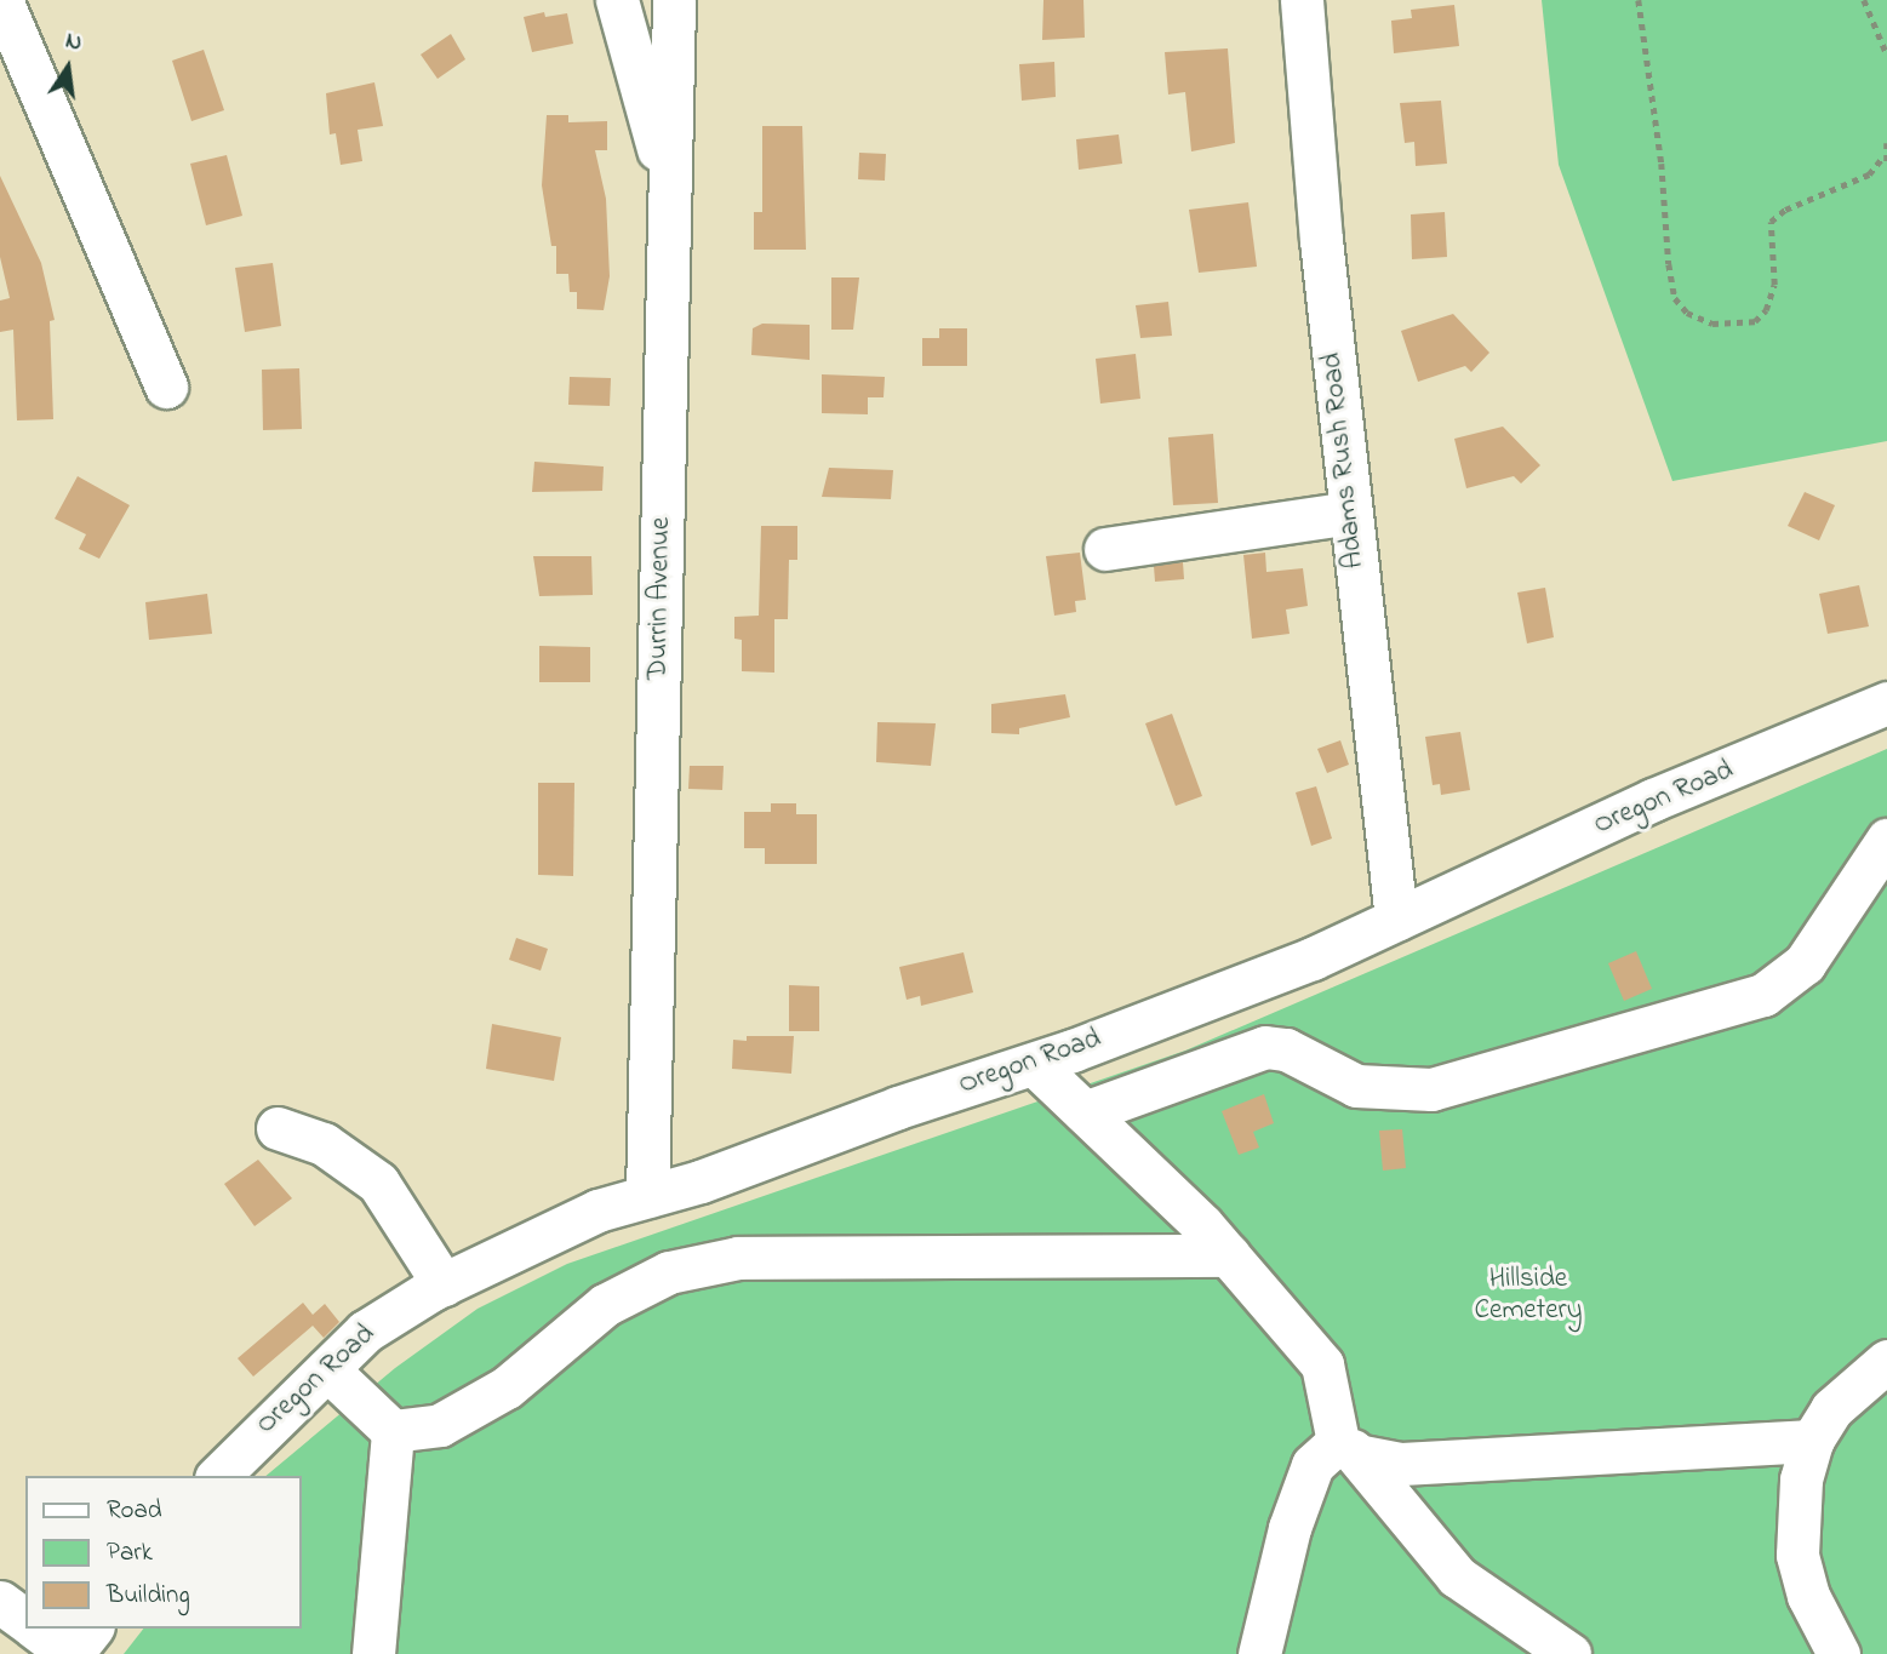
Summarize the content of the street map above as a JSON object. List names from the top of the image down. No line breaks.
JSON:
{"streets":{"street":["Adams Rush Road","Durrin Avenue","Oregon Road"]},"crossings":[["Adams Rush Road","Oregon Road"],["Durrin Avenue","Oregon Road"]],"parks":["Hillside Cemetery"],"legend":["Road","Park","Building"],"north":"top"}
